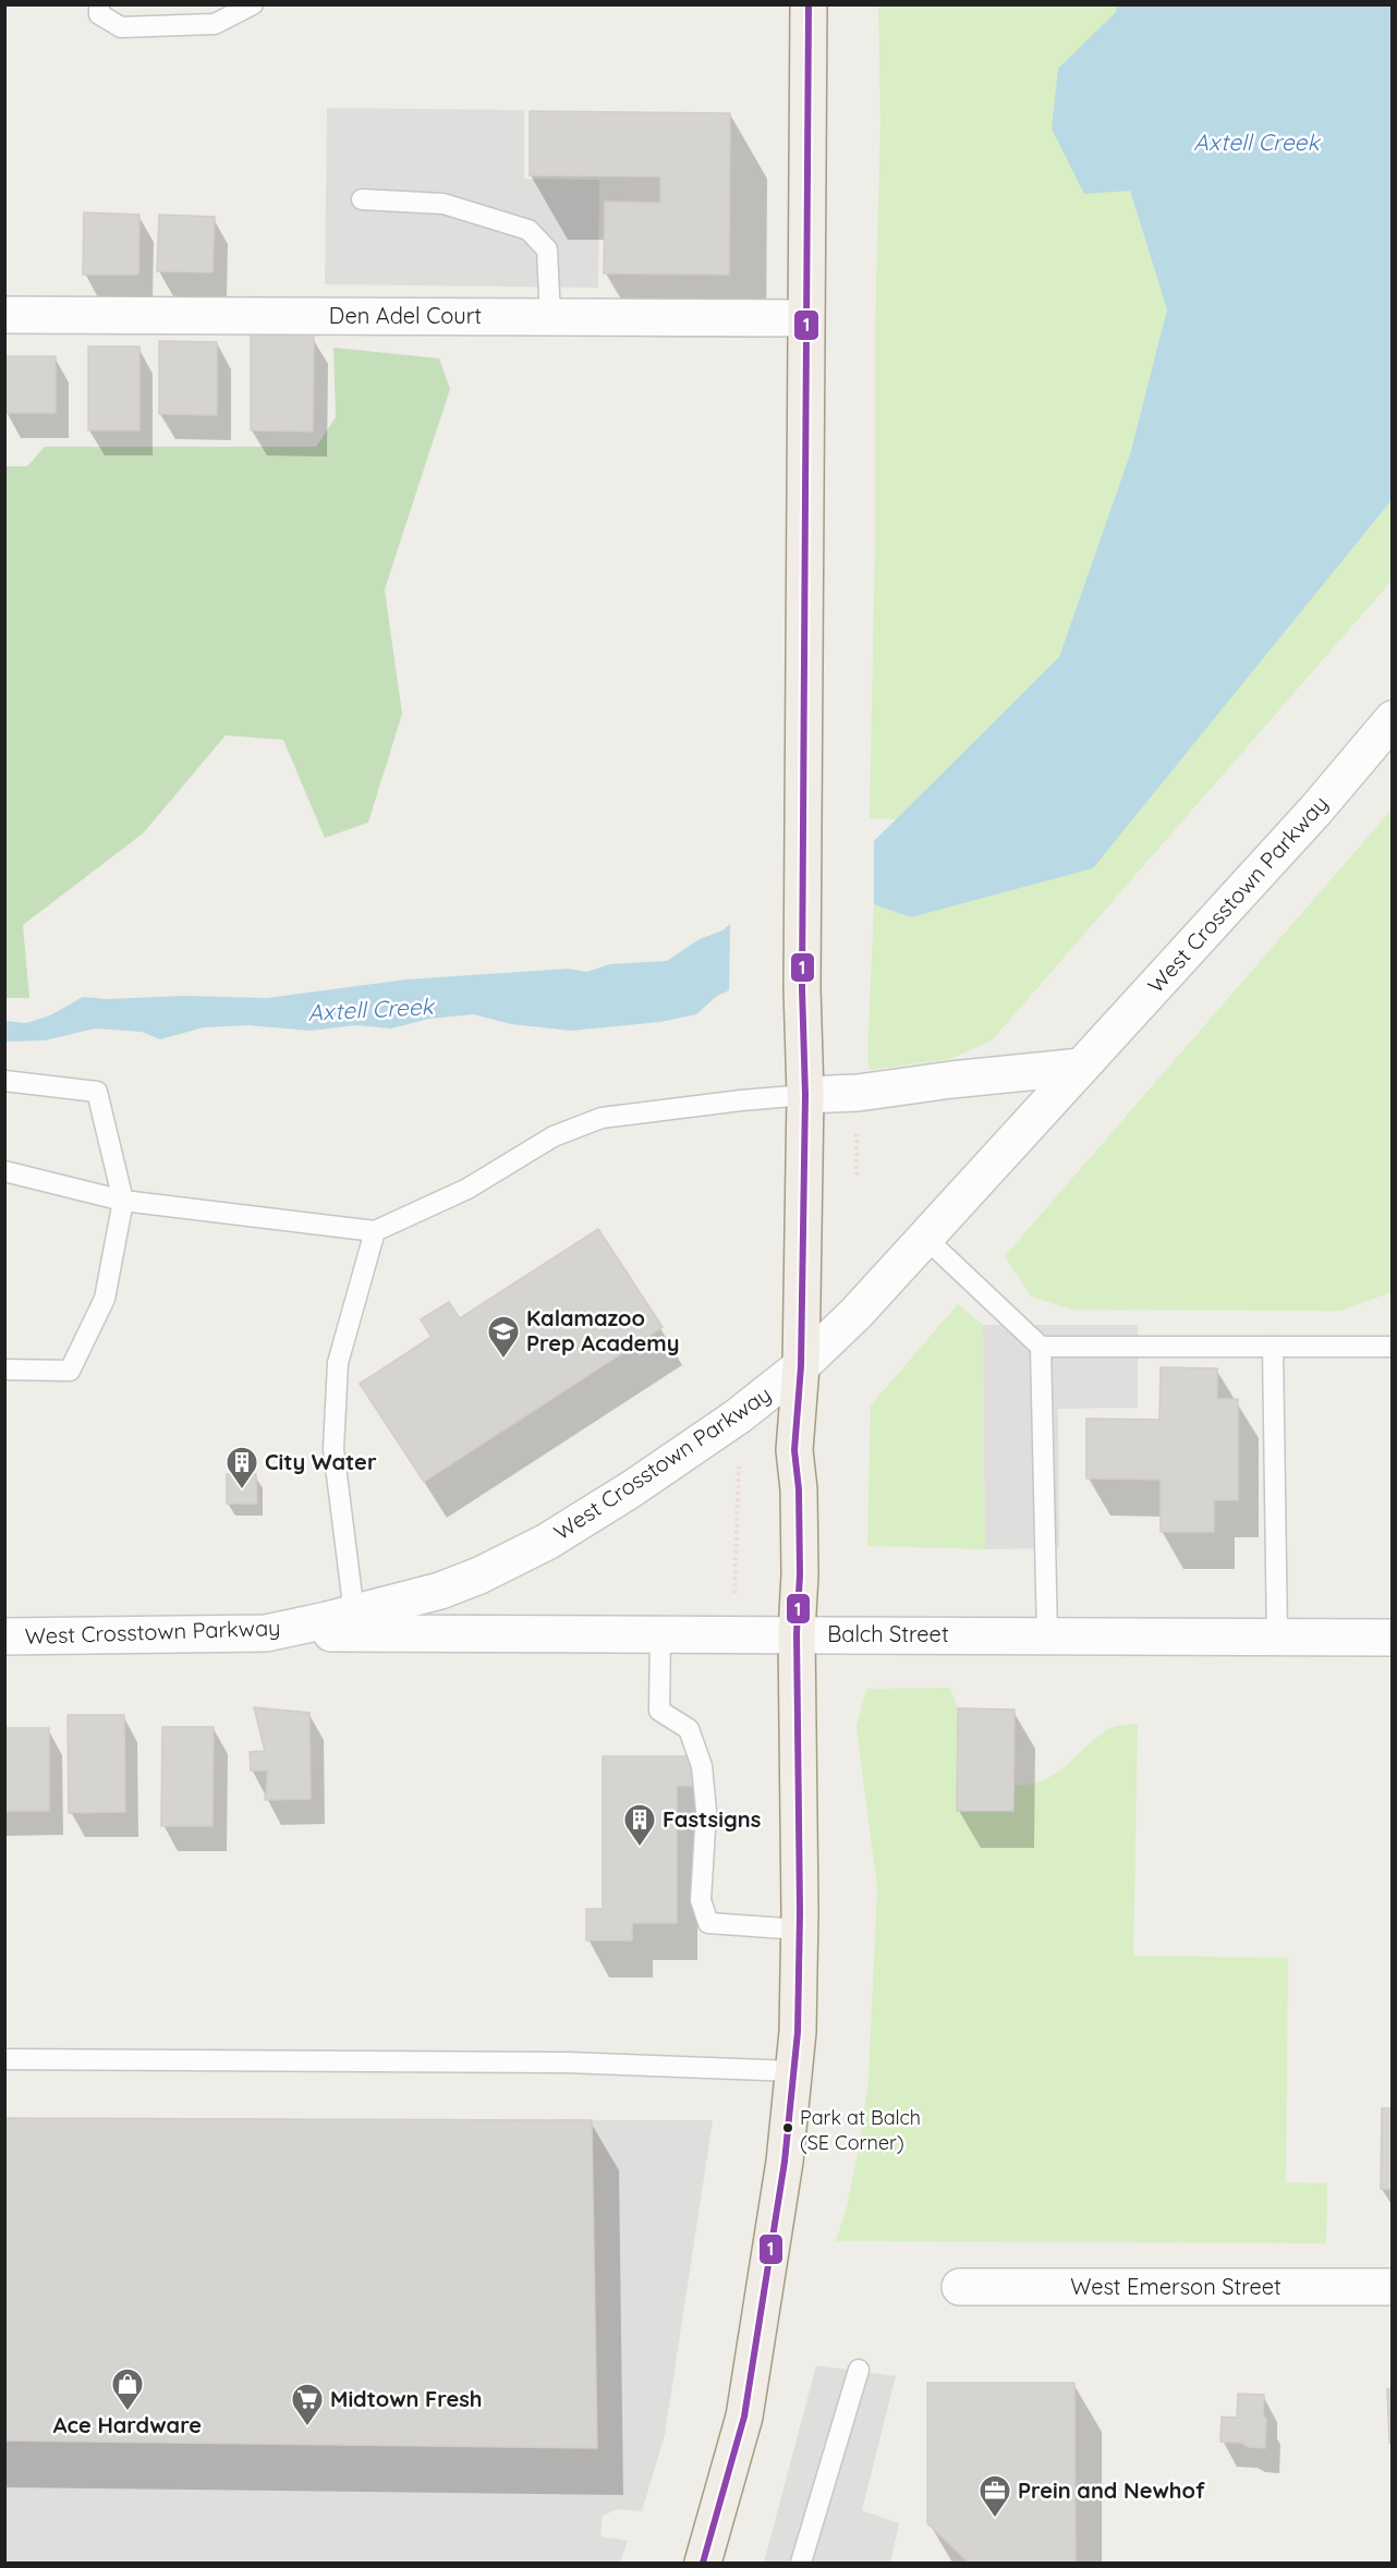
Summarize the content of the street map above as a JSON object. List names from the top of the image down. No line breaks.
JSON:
{"streets":{"street":["Den Adel Court","West Crosstown Parkway","Balch Street","West Emerson Street"]},"crossings":[["West Crosstown Parkway","Balch Street"]],"water":["Axtell Creek"],"places":{"school or university":["Kalamazoo Prep Academy"],"building":["City Water","Fastsigns"],"other":["Park at Balch (SE Corner)"],"shop":["Ace Hardware"],"supermarket":["Midtown Fresh"],"office":["Prein and Newhof"]},"lines":["transit line 1"]}
